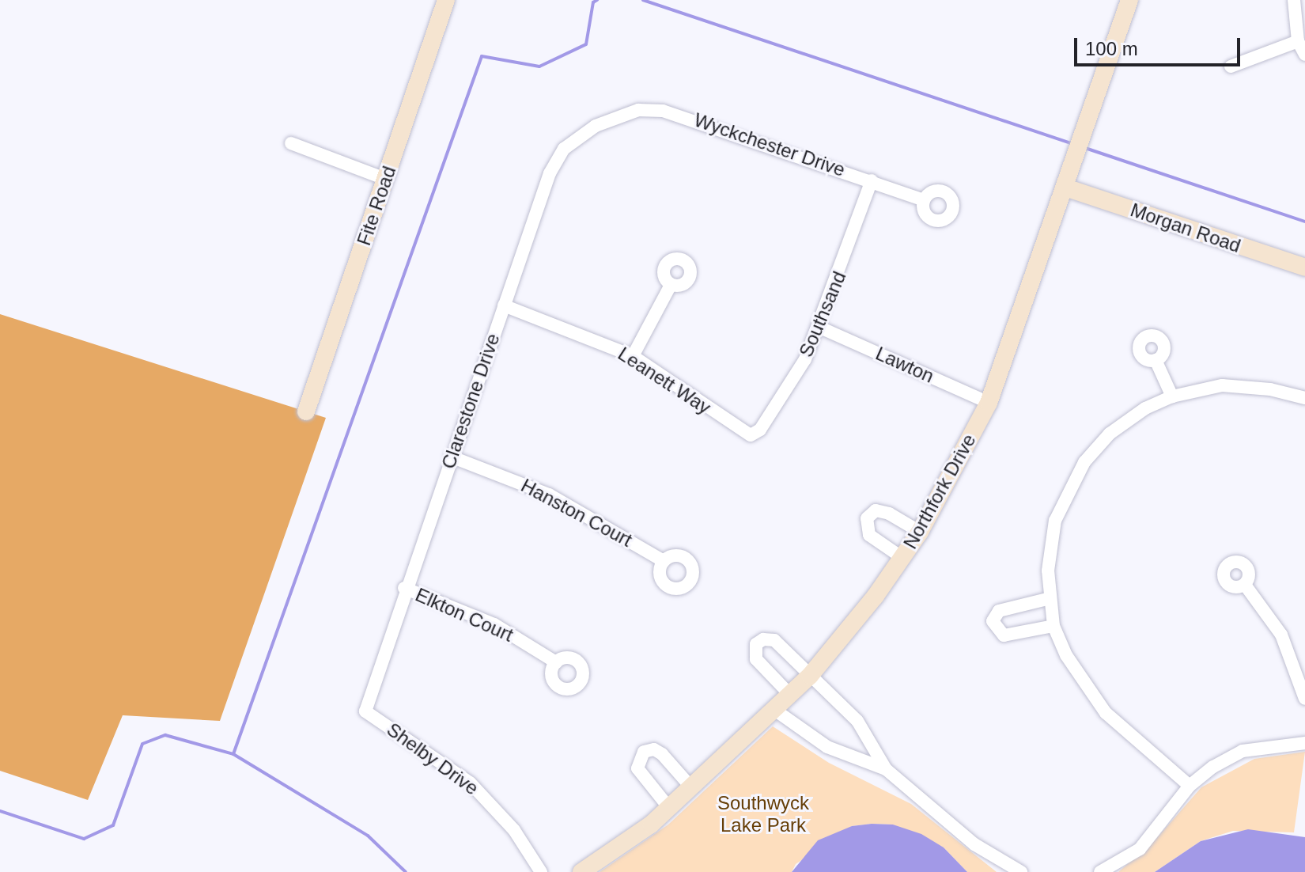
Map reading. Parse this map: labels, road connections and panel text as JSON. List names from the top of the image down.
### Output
{
  "streets": {
    "street": [
      "Wyckchester Drive",
      "Fite Road",
      "Morgan Road",
      "Southsand",
      "Lawton",
      "Leanett Way",
      "Clarestone Drive",
      "Northfork Drive",
      "Hanston Court",
      "Elkton Court",
      "Shelby Drive"
    ]
  },
  "crossings": [
    ["Wyckchester Drive", "Southsand"],
    ["Wyckchester Drive", "Clarestone Drive"],
    ["Morgan Road", "Northfork Drive"],
    ["Southsand", "Lawton"],
    ["Southsand", "Leanett Way"],
    ["Lawton", "Northfork Drive"],
    ["Leanett Way", "Clarestone Drive"],
    ["Clarestone Drive", "Hanston Court"],
    ["Clarestone Drive", "Elkton Court"],
    ["Clarestone Drive", "Shelby Drive"]
  ],
  "parks": ["Southwyck Lake Park"],
  "scale_bar": "100 m"
}
